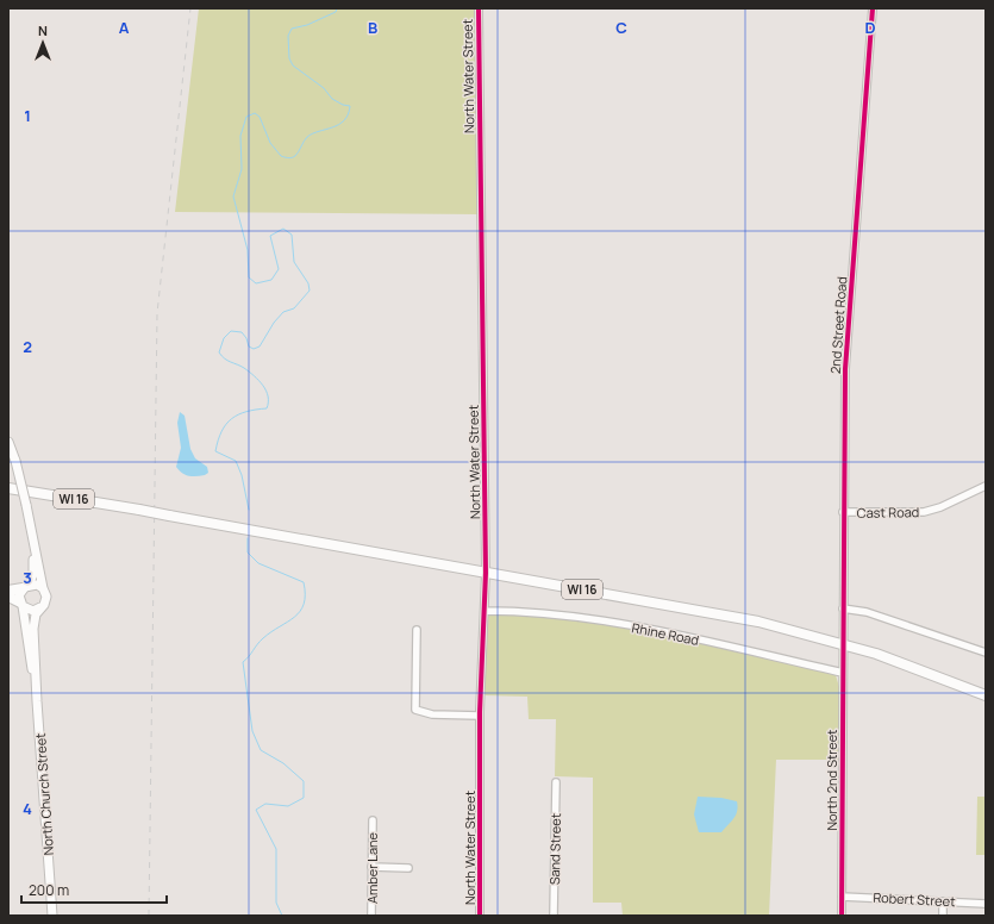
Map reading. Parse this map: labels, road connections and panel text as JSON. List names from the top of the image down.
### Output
{
  "streets": {
    "highway": ["WI 16"],
    "main road": ["North Church Street"],
    "street": [
      "North Water Street",
      "2nd Street Road",
      "Cast Road",
      "Rhine Road",
      "North 2nd Street",
      "Sand Street",
      "Amber Lane",
      "Robert Street"
    ]
  },
  "crossings": [
    ["North Water Street", "WI 16"],
    ["North Water Street", "Rhine Road"],
    ["2nd Street Road", "WI 16"],
    ["2nd Street Road", "Cast Road"],
    ["2nd Street Road", "North 2nd Street"],
    ["WI 16", "North 2nd Street"],
    ["Rhine Road", "North 2nd Street"],
    ["North 2nd Street", "Robert Street"]
  ],
  "scale_bar": "200 m",
  "north": "top",
  "grid": {
    "columns": [
      "A",
      "B",
      "C",
      "D"
    ],
    "rows": [
      "1",
      "2",
      "3",
      "4"
    ]
  }
}
